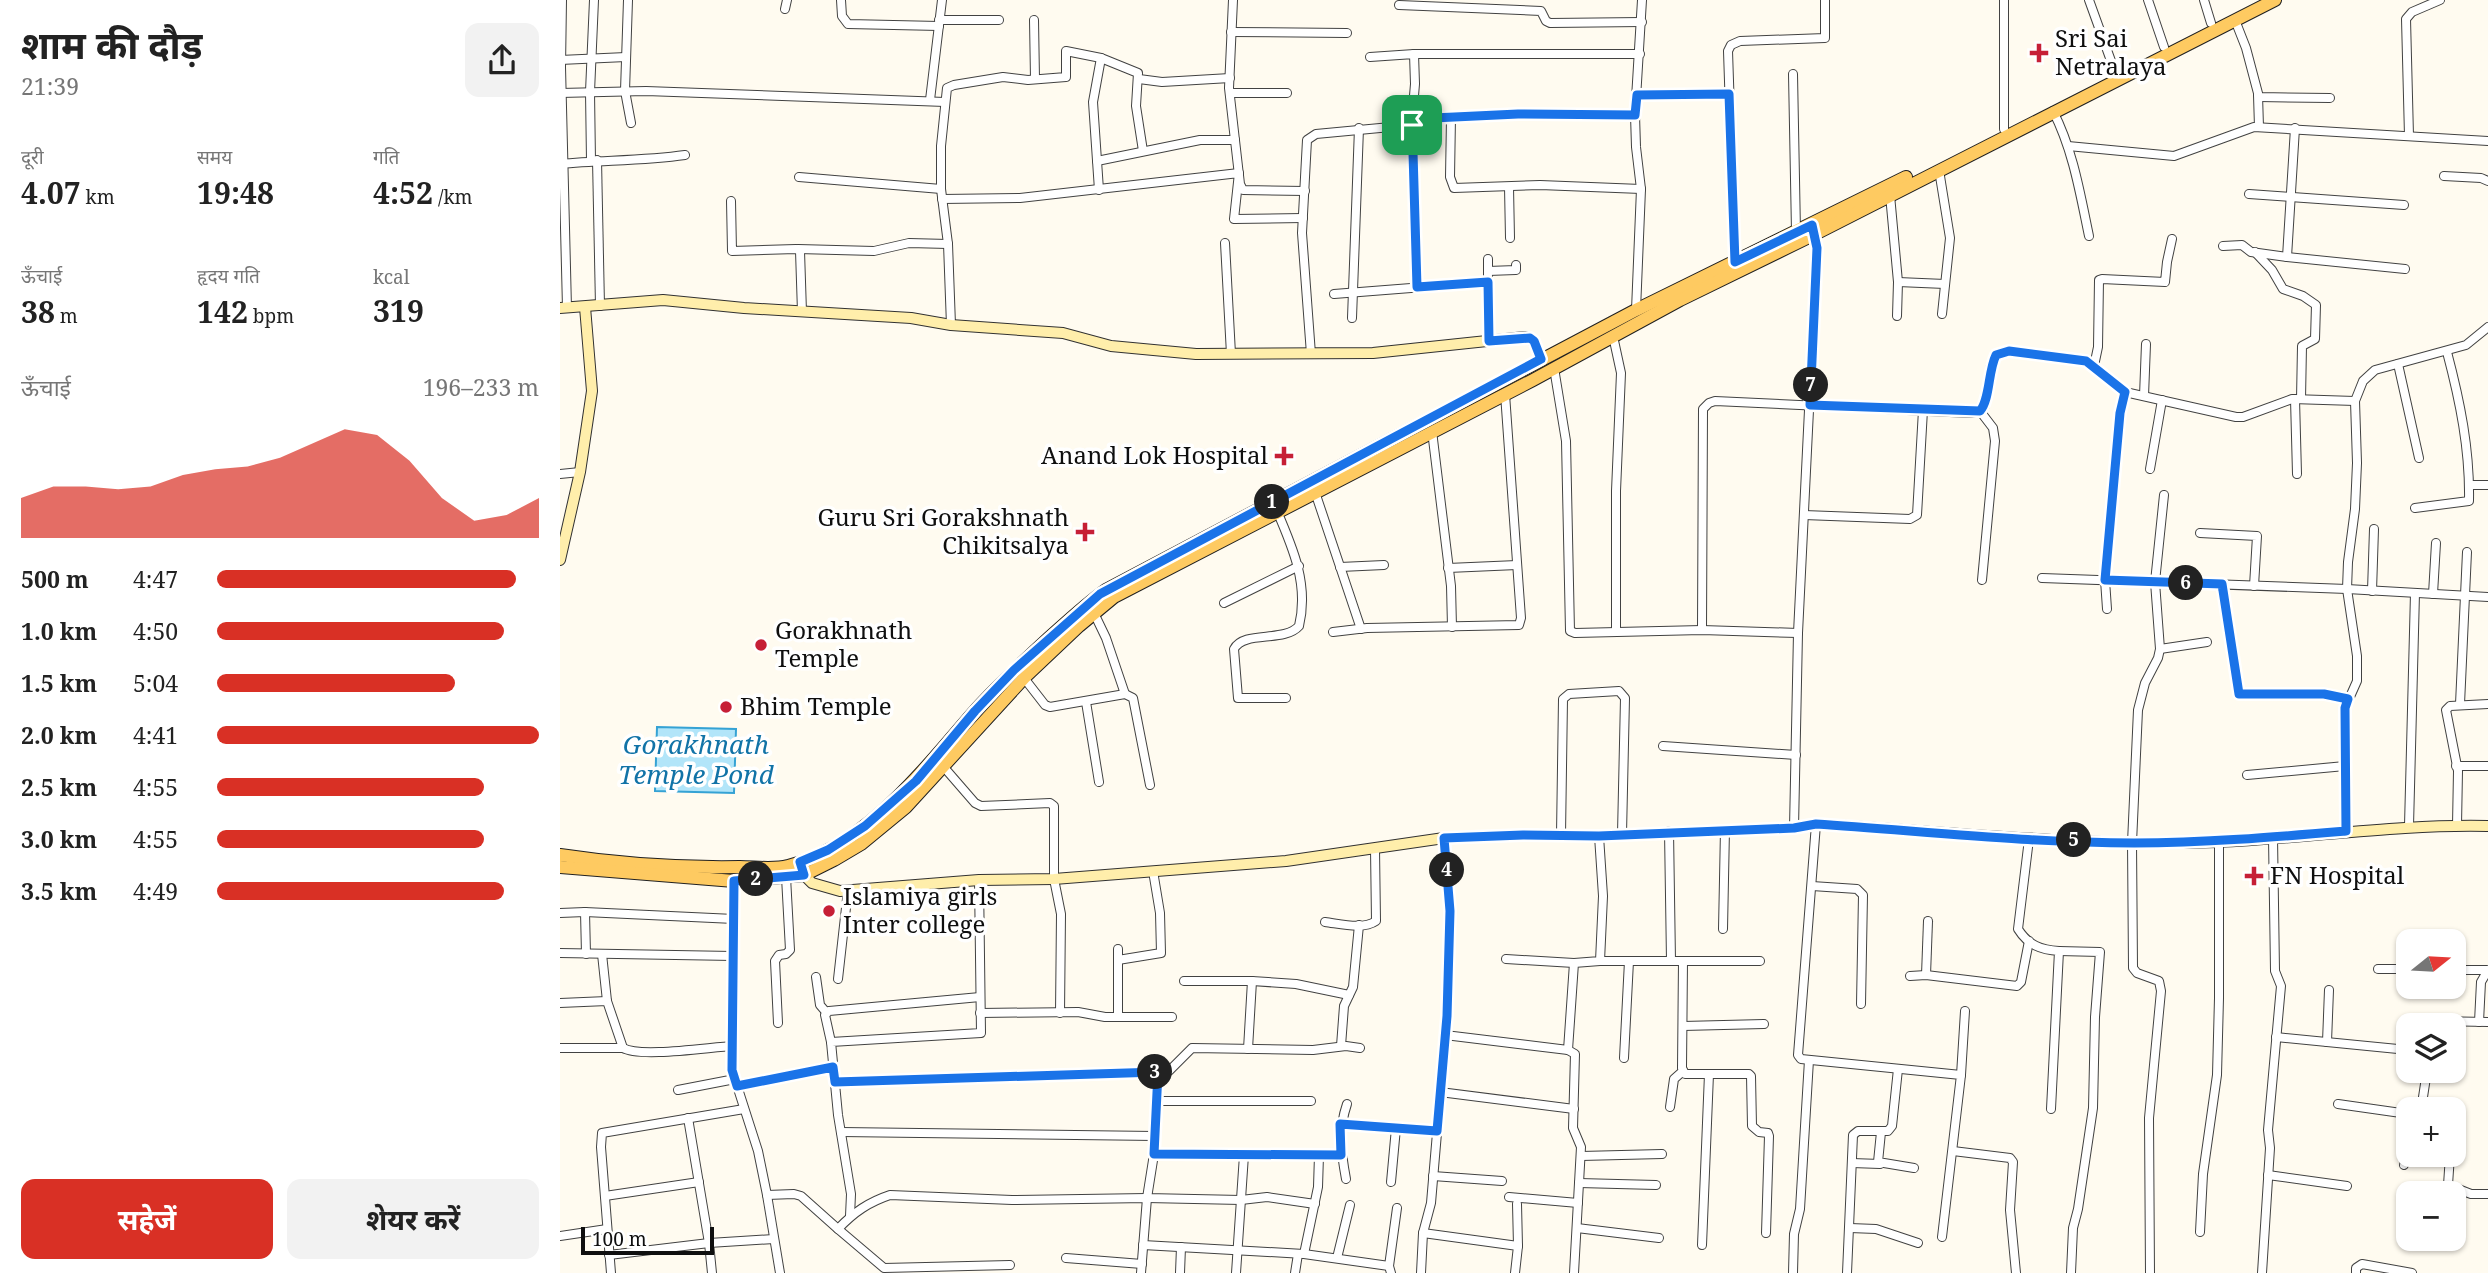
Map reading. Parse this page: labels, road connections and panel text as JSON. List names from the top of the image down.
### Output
{
  "water": ["Gorakhnath Temple Pond"],
  "places": {
    "health": [
      "Sri Sai Netralaya",
      "Anand Lok Hospital",
      "Guru Sri Gorakshnath Chikitsalya",
      "FN Hospital"
    ],
    "other": ["Gorakhnath Temple", "Bhim Temple", "Islamiya girls Inter college"]
  },
  "scale_bar": "100 m",
  "north": "right",
  "page": {
    "heading": ["शाम की दौड़", "21:39"],
    "stats": [
      ["दूरी", "4.07 km"],
      ["समय", "19:48"],
      ["गति", "4:52 /km"],
      ["ऊँचाई", "38 m"],
      ["हृदय गति", "142 bpm"],
      ["kcal", "319"]
    ],
    "chart": ["ऊँचाई", "196–233 m"],
    "pins": [
      "7",
      "1",
      "6",
      "5",
      "4",
      "2",
      "3"
    ],
    "list": [
      {
        "name": "500 m",
        "note": "4:47"
      },
      {
        "name": "1.0 km",
        "note": "4:50"
      },
      {
        "name": "1.5 km",
        "note": "5:04"
      },
      {
        "name": "2.0 km",
        "note": "4:41"
      },
      {
        "name": "2.5 km",
        "note": "4:55"
      },
      {
        "name": "3.0 km",
        "note": "4:55"
      },
      {
        "name": "3.5 km",
        "note": "4:49"
      }
    ],
    "map_buttons": ["+", "−"],
    "buttons": ["सहेजें", "शेयर करें"],
    "scale": "100 m"
  }
}
